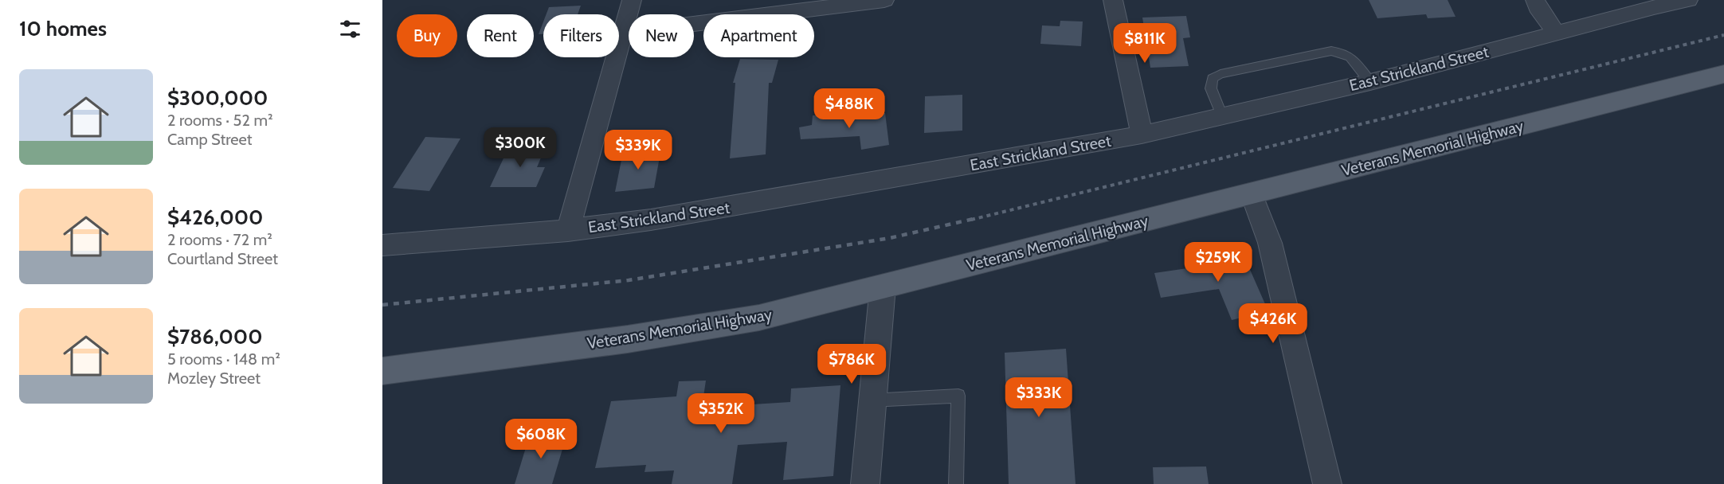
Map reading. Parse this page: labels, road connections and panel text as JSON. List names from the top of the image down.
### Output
{
  "streets": {
    "main road": ["Veterans Memorial Highway"],
    "street": ["East Strickland Street"]
  },
  "page": {
    "heading": "10 homes",
    "chip": [
      "Buy",
      "Rent",
      "Filters",
      "New",
      "Apartment"
    ],
    "price": [
      "$811K",
      "$488K",
      "$300K",
      "$339K",
      "$259K",
      "$426K",
      "$786K",
      "$333K",
      "$352K",
      "$608K"
    ],
    "list": [
      {
        "name": "$300,000",
        "note": "2 rooms · 52 m² · Camp Street"
      },
      {
        "name": "$426,000",
        "note": "2 rooms · 72 m² · Courtland Street"
      },
      {
        "name": "$786,000",
        "note": "5 rooms · 148 m² · Mozley Street"
      }
    ]
  }
}
